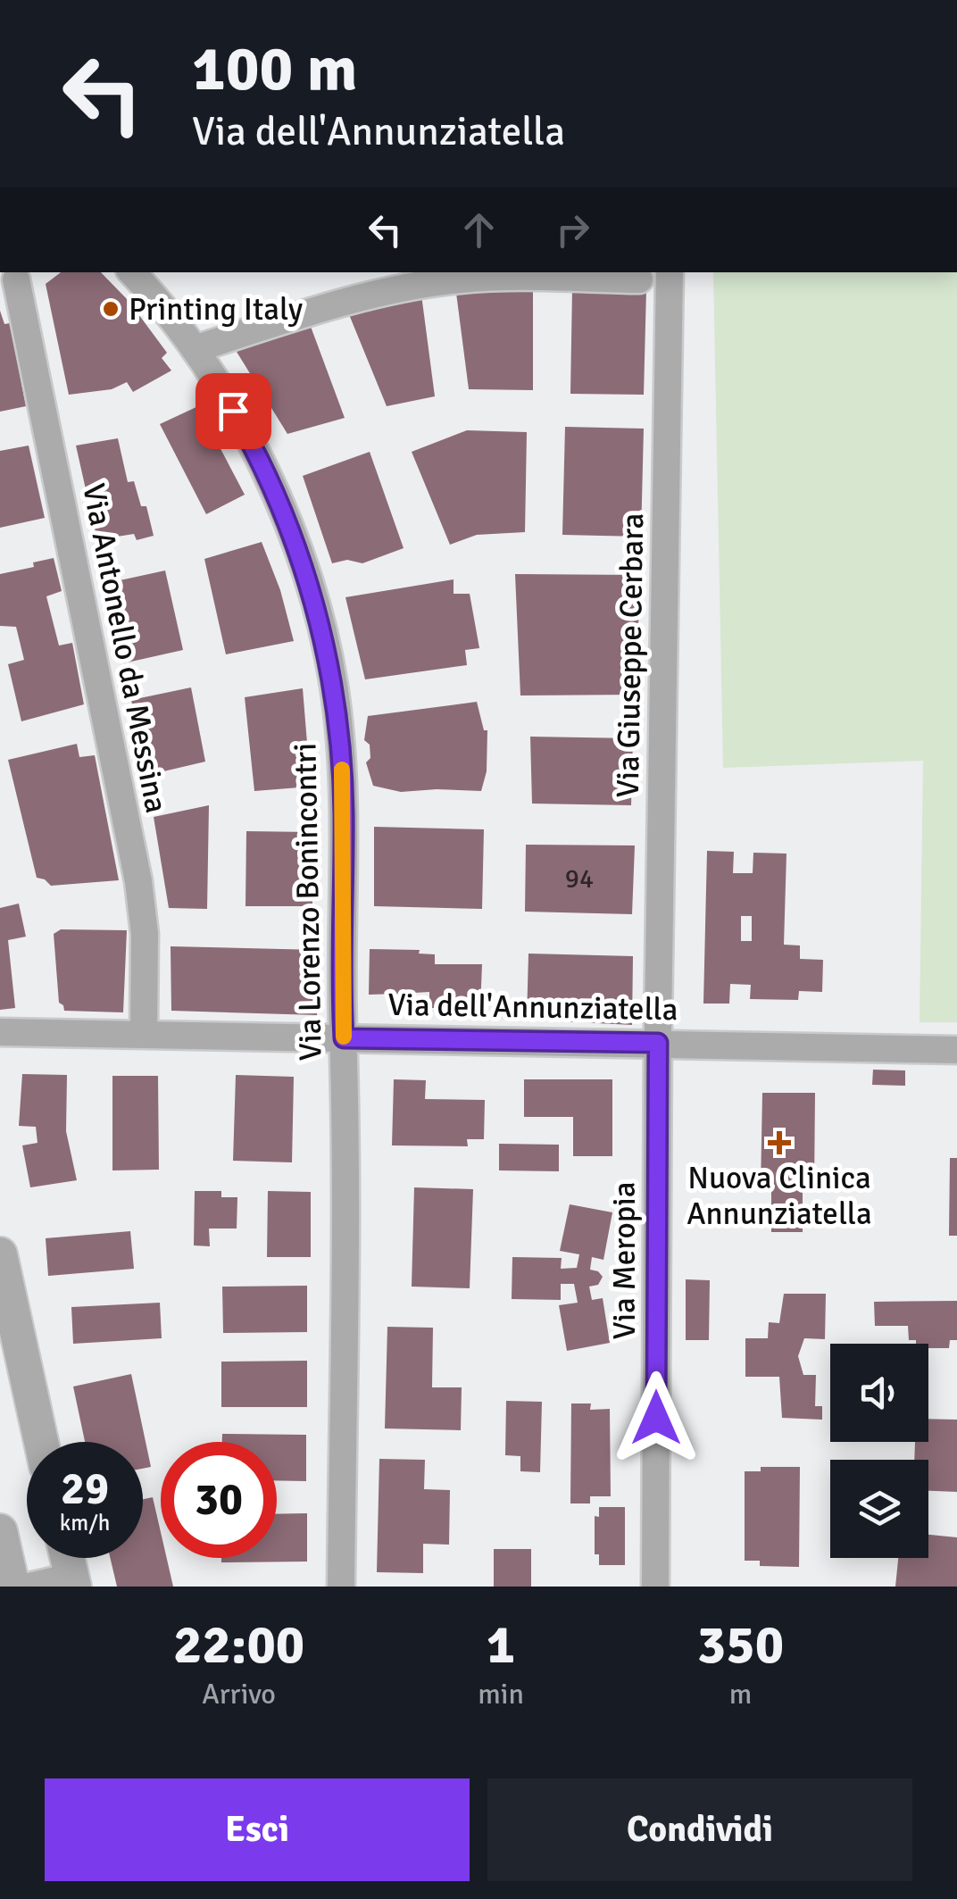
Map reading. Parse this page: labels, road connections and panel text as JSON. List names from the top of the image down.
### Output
{
  "streets": {
    "street": [
      "Via Antonello da Messina",
      "Via Giuseppe Cerbara",
      "Via Lorenzo Bonincontri",
      "Via dell'Annunziatella",
      "Via Meropia"
    ]
  },
  "crossings": [
    ["Via Antonello da Messina", "Via dell'Annunziatella"],
    ["Via Giuseppe Cerbara", "Via dell'Annunziatella"],
    ["Via Giuseppe Cerbara", "Via Meropia"],
    ["Via Lorenzo Bonincontri", "Via dell'Annunziatella"],
    ["Via dell'Annunziatella", "Via Meropia"]
  ],
  "places": {
    "other": ["Printing Italy"],
    "health": ["Nuova Clinica Annunziatella"]
  },
  "house_numbers": ["94"],
  "page": {
    "turn": ["100 m", "Via dell'Annunziatella"],
    "speed": "29 km/h",
    "limit": "30",
    "eta": [
      "22:00",
      "Arrivo",
      "1",
      "min",
      "350",
      "m"
    ],
    "buttons": ["Esci", "Condividi"]
  }
}
